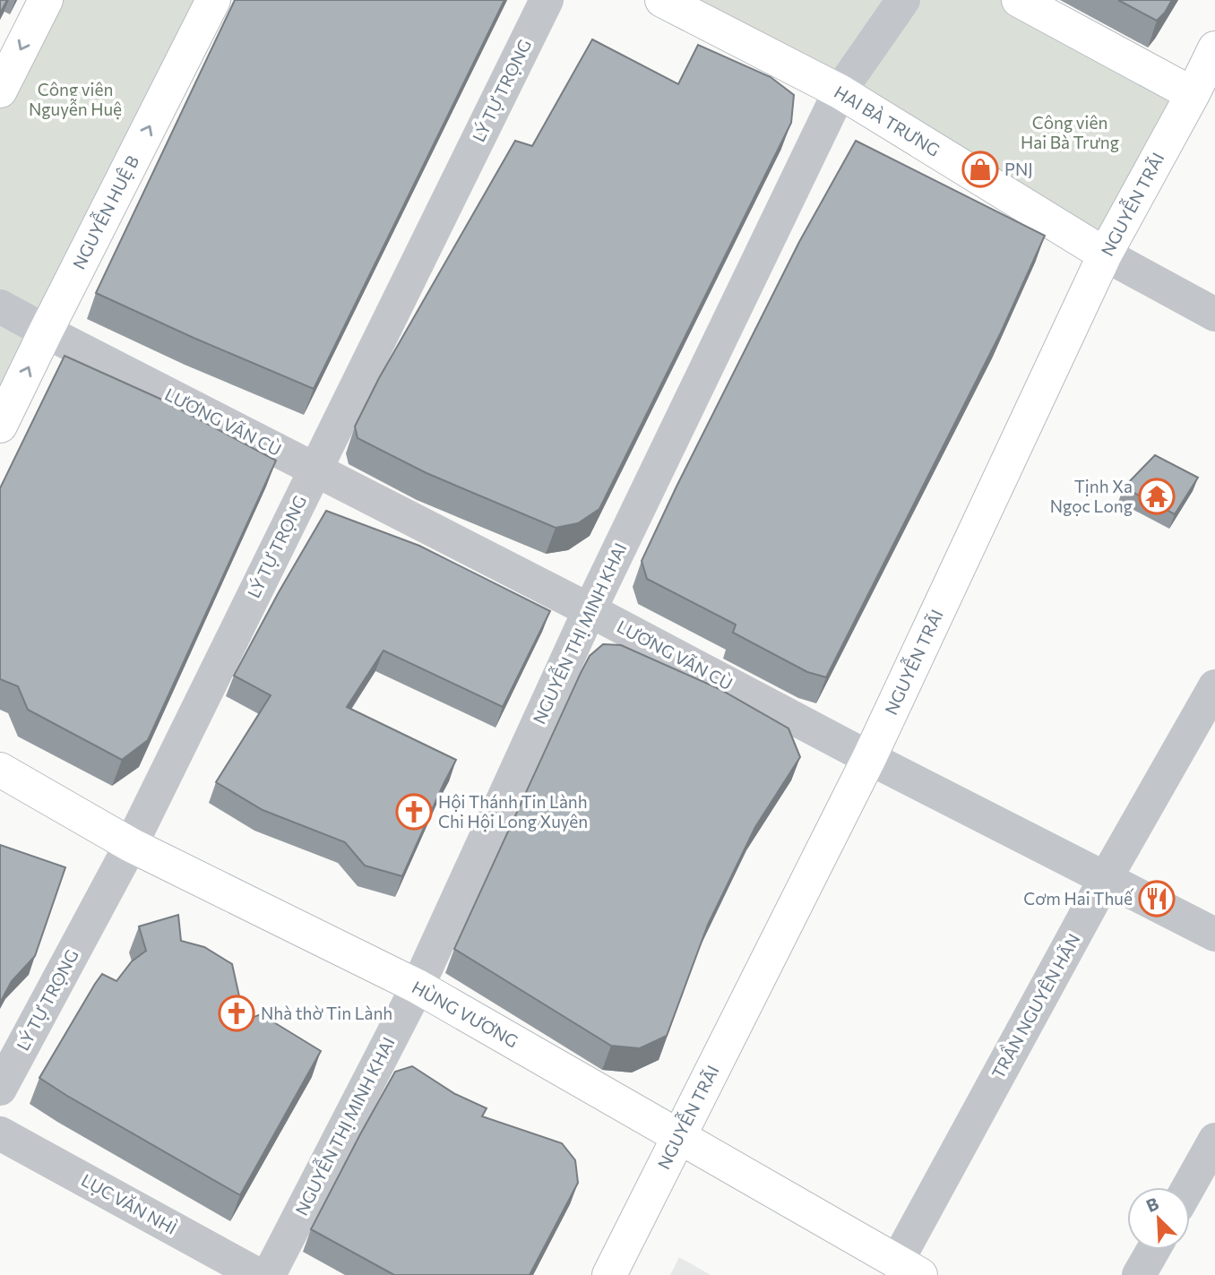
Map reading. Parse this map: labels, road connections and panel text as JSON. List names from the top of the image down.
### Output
{
  "streets": {
    "street": [
      "LÝ TỰ TRỌNG",
      "HAI BÀ TRƯNG",
      "NGUYỄN TRÃI",
      "NGUYỄN HUỆ B",
      "LƯƠNG VÃN CÙ",
      "NGUYỄN THỊ MINH KHAI",
      "TRẦN NGUYÊN HÃN",
      "HÙNG VƯƠNG",
      "LỤC VĂN NHÌ"
    ]
  },
  "crossings": [
    ["LÝ TỰ TRỌNG", "LƯƠNG VÃN CÙ"],
    ["LÝ TỰ TRỌNG", "HÙNG VƯƠNG"],
    ["HAI BÀ TRƯNG", "NGUYỄN TRÃI"],
    ["HAI BÀ TRƯNG", "NGUYỄN THỊ MINH KHAI"],
    ["NGUYỄN TRÃI", "LƯƠNG VÃN CÙ"],
    ["NGUYỄN TRÃI", "HÙNG VƯƠNG"],
    ["NGUYỄN HUỆ B", "LƯƠNG VÃN CÙ"],
    ["LƯƠNG VÃN CÙ", "NGUYỄN THỊ MINH KHAI"],
    ["LƯƠNG VÃN CÙ", "TRẦN NGUYÊN HÃN"],
    ["NGUYỄN THỊ MINH KHAI", "HÙNG VƯƠNG"],
    ["TRẦN NGUYÊN HÃN", "HÙNG VƯƠNG"]
  ],
  "one_way": ["NGUYỄN HUỆ B"],
  "parks": ["Công viên Nguyễn Huệ", "Công viên Hai Bà Trưng"],
  "places": {
    "shop": ["PNJ"],
    "temple": ["Tịnh Xa Ngọc Long"],
    "church": ["Hội Thánh Tin Lành Chi Hội Long Xuyên", "Nhà thờ Tin Lành"],
    "restaurant": ["Cơm Hai Thuế"]
  },
  "north": "top left"
}
